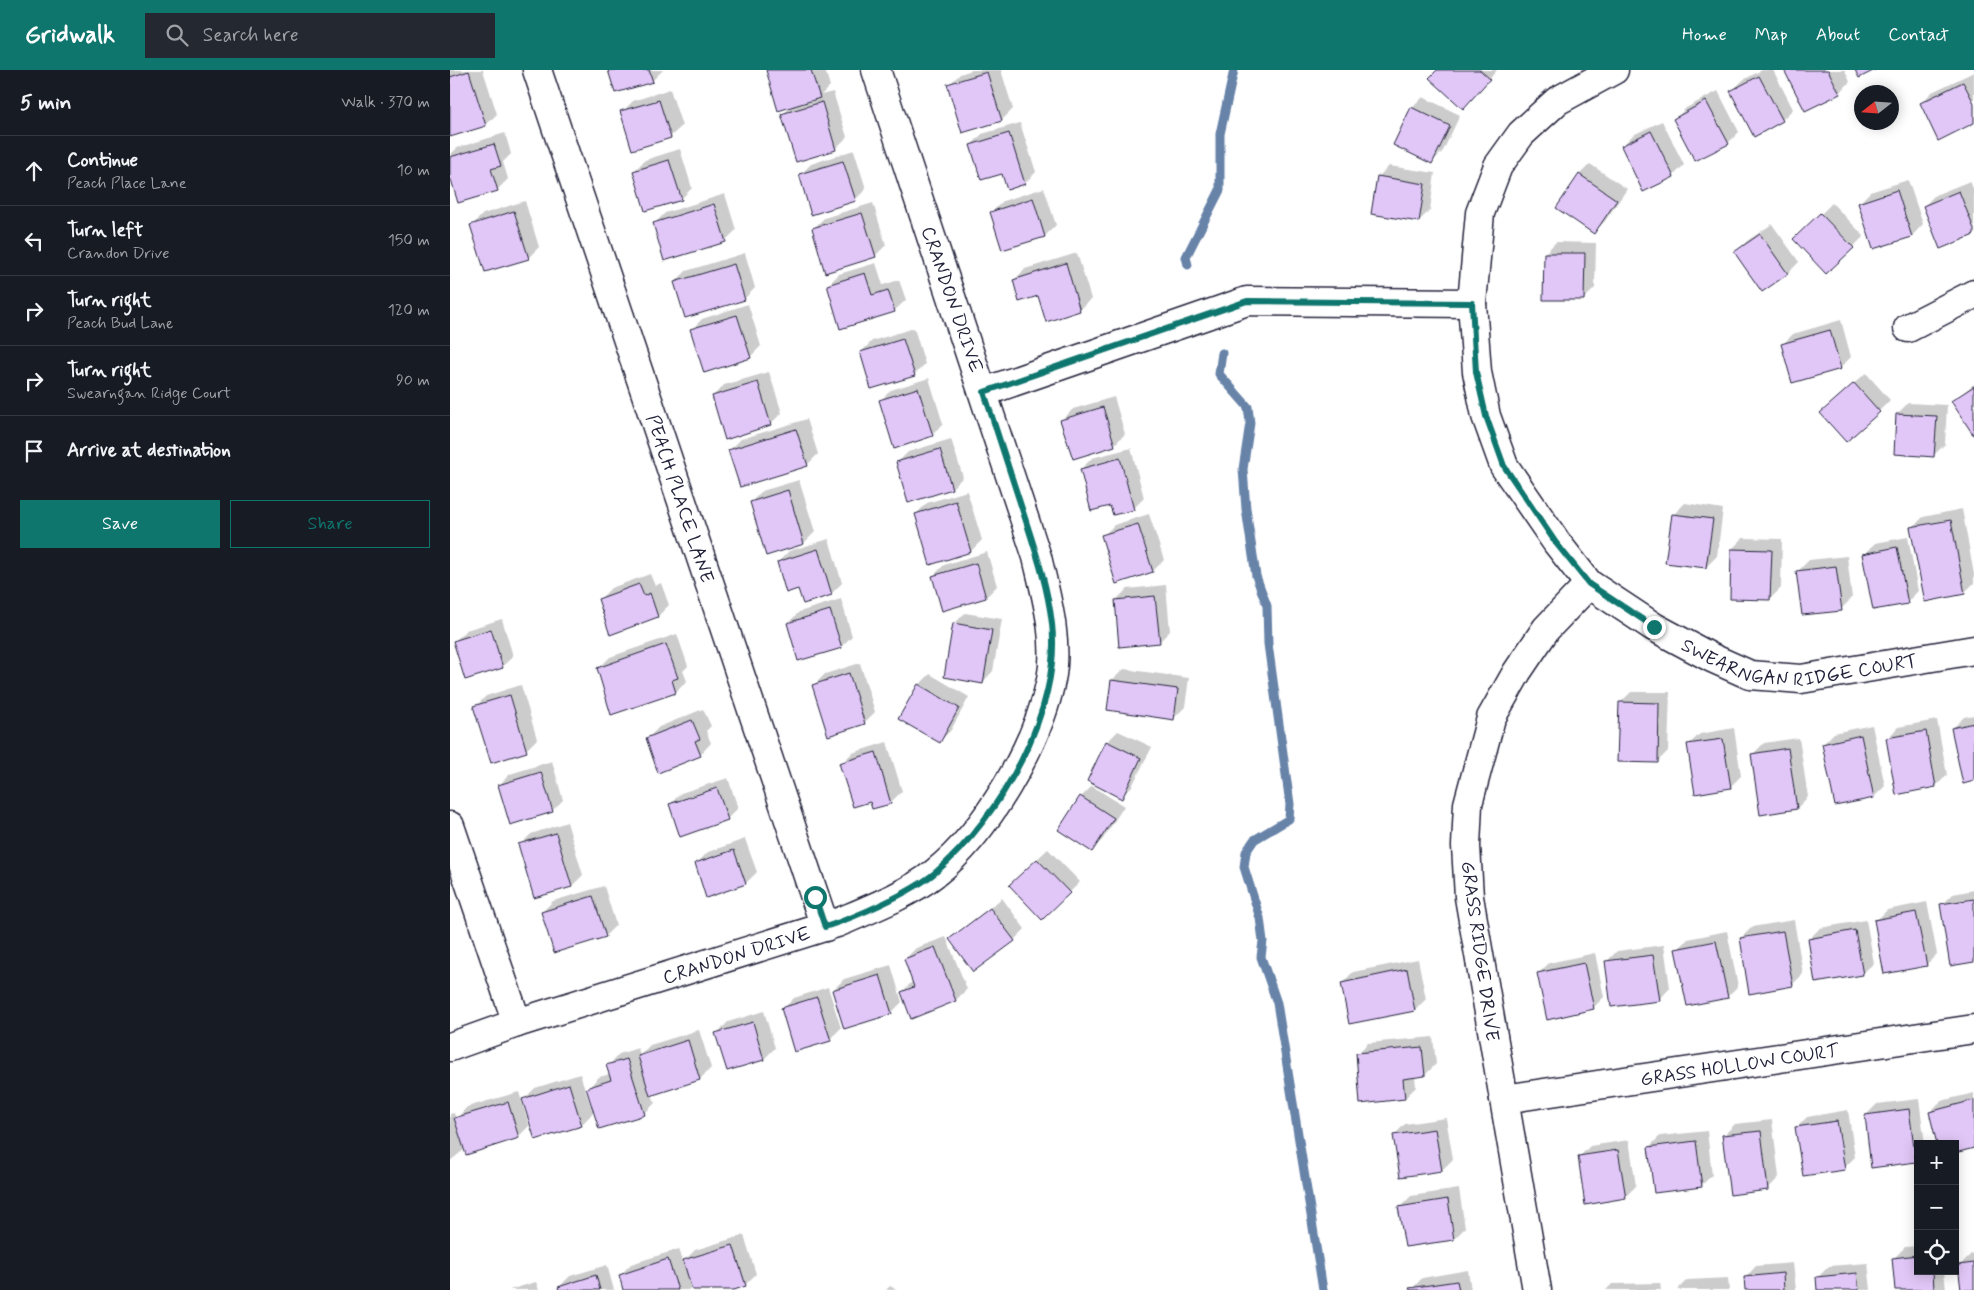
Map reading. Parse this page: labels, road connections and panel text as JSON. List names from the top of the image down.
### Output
{
  "streets": {
    "street": [
      "CRANDON DRIVE",
      "PEACH PLACE LANE",
      "SWEARNGAN RIDGE COURT",
      "GRASS RIDGE DRIVE",
      "GRASS HOLLOW COURT"
    ]
  },
  "crossings": [
    ["CRANDON DRIVE", "PEACH PLACE LANE"],
    ["SWEARNGAN RIDGE COURT", "GRASS RIDGE DRIVE"],
    ["GRASS RIDGE DRIVE", "GRASS HOLLOW COURT"]
  ],
  "north": "left",
  "page": {
    "header": "Gridwalk",
    "search": "Search here",
    "nav": [
      "Home",
      "Map",
      "About",
      "Contact"
    ],
    "heading": ["5 min", "Walk · 370 m"],
    "list": [
      ["Continue", "Peach Place Lane", "10 m"],
      ["Turn left", "Crandon Drive", "150 m"],
      ["Turn right", "Peach Bud Lane", "120 m"],
      ["Turn right", "Swearngan Ridge Court", "90 m"],
      "Arrive at destination"
    ],
    "buttons": ["Save", "Share"],
    "map_buttons": ["+", "−"]
  }
}
